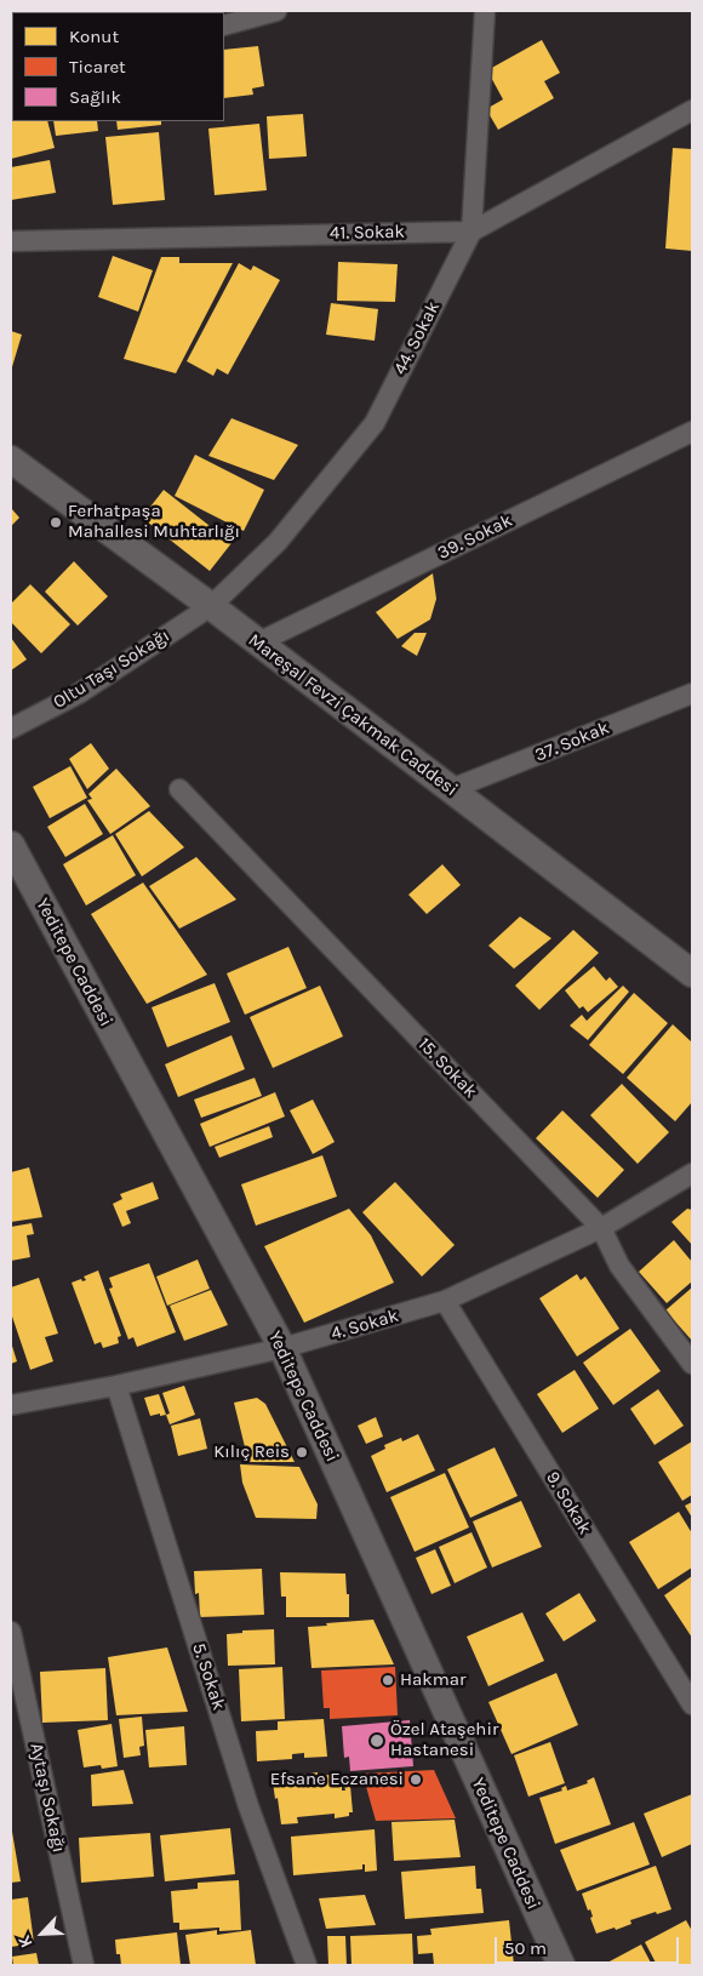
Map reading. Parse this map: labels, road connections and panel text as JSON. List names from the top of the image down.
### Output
{
  "streets": {
    "street": [
      "41. Sokak",
      "44. Sokak",
      "39. Sokak",
      "Oltu Taşı Sokağı",
      "Mareşal Fevzi Çakmak Caddesi",
      "37. Sokak",
      "Yeditepe Caddesi",
      "15. Sokak",
      "4. Sokak",
      "9. Sokak",
      "5. Sokak",
      "Aytaşı Sokağı"
    ]
  },
  "crossings": [
    ["41. Sokak", "44. Sokak"],
    ["44. Sokak", "Oltu Taşı Sokağı"],
    ["44. Sokak", "Mareşal Fevzi Çakmak Caddesi"],
    ["39. Sokak", "Mareşal Fevzi Çakmak Caddesi"],
    ["Oltu Taşı Sokağı", "Mareşal Fevzi Çakmak Caddesi"],
    ["Mareşal Fevzi Çakmak Caddesi", "37. Sokak"],
    ["Yeditepe Caddesi", "4. Sokak"],
    ["15. Sokak", "4. Sokak"],
    ["4. Sokak", "9. Sokak"],
    ["4. Sokak", "5. Sokak"]
  ],
  "places": [
    "Ferhatpaşa Mahallesi Muhtarlığı",
    "Kılıç Reis",
    "Hakmar",
    "Özel Ataşehir Hastanesi",
    "Efsane Eczanesi"
  ],
  "legend": ["Konut", "Ticaret", "Sağlık"],
  "scale_bar": "50 m",
  "north": "bottom left"
}
